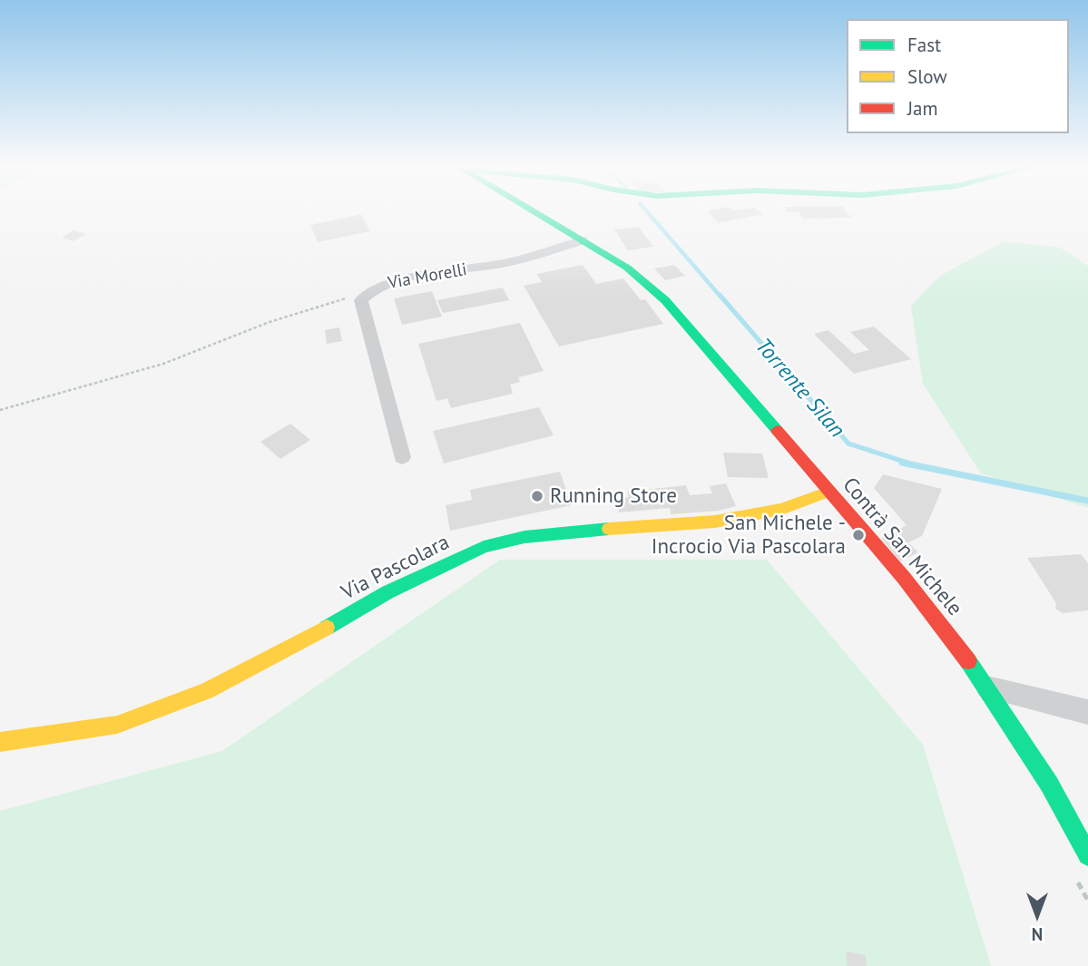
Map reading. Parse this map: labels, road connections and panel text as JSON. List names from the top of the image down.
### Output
{
  "streets": {
    "street": ["Via Morelli", "Contrà San Michele", "Via Pascolara"]
  },
  "crossings": [
    ["Via Morelli", "Contrà San Michele"],
    ["Contrà San Michele", "Via Pascolara"]
  ],
  "water": ["Torrente Silan"],
  "places": ["Running Store", "San Michele - Incrocio Via Pascolara"],
  "legend": ["Fast", "Slow", "Jam"],
  "north": "bottom"
}
